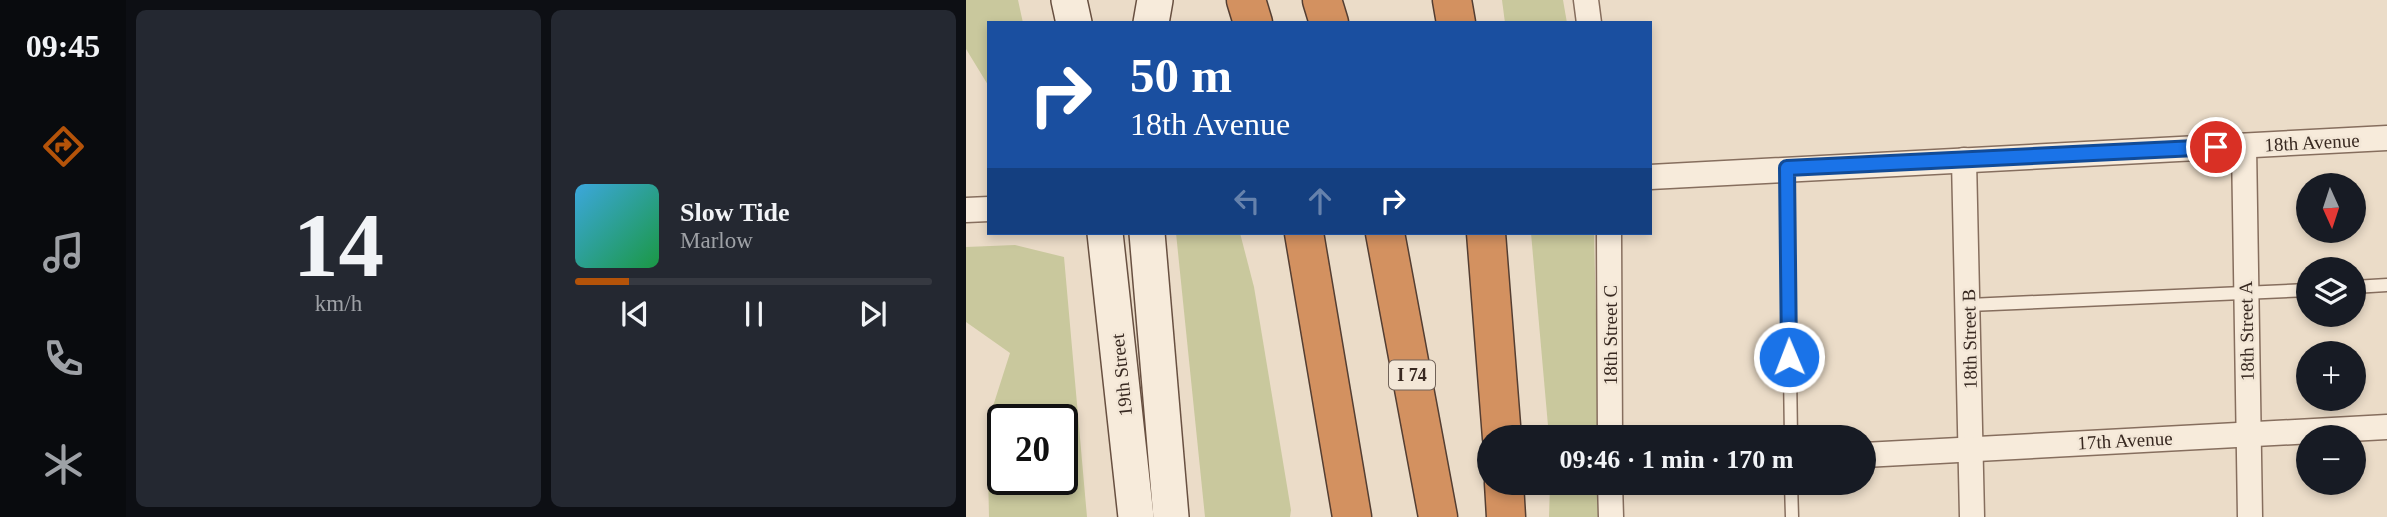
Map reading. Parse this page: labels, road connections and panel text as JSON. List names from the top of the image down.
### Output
{
  "streets": {
    "highway": ["I 74"],
    "main road": ["19th Street"],
    "street": [
      "18th Avenue",
      "18th Street A",
      "18th Street C",
      "18th Street B",
      "17th Avenue"
    ]
  },
  "crossings": [
    ["18th Avenue", "18th Street A"],
    ["18th Avenue", "18th Street B"],
    ["18th Street A", "17th Avenue"],
    ["18th Street B", "17th Avenue"]
  ],
  "north": "bottom",
  "page": {
    "tabs": "09:45",
    "tile": ["14", "km/h"],
    "turn": ["50 m", "18th Avenue"],
    "map_buttons": ["+", "−"],
    "song": ["Slow Tide", "Marlow"],
    "limit": "20",
    "trip": "09:46 · 1 min · 170 m"
  }
}
